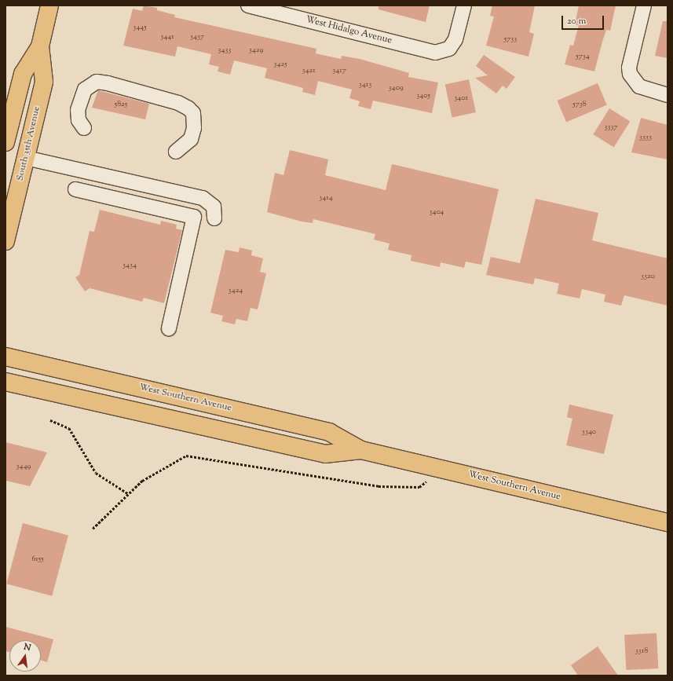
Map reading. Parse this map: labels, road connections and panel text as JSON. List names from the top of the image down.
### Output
{
  "streets": {
    "main road": ["South 35th Avenue", "West Southern Avenue"],
    "street": ["West Hidalgo Avenue"]
  },
  "house_numbers": [
    "3445",
    "3441",
    "3437",
    "5733",
    "3433",
    "3429",
    "5734",
    "3425",
    "3421",
    "3417",
    "3413",
    "3409",
    "3405",
    "3401",
    "5825",
    "5738",
    "3337",
    "3333",
    "3414",
    "3404",
    "3434",
    "3320",
    "3424",
    "3340",
    "3449",
    "6155",
    "3318"
  ],
  "scale_bar": "20 m",
  "north": "top"
}
